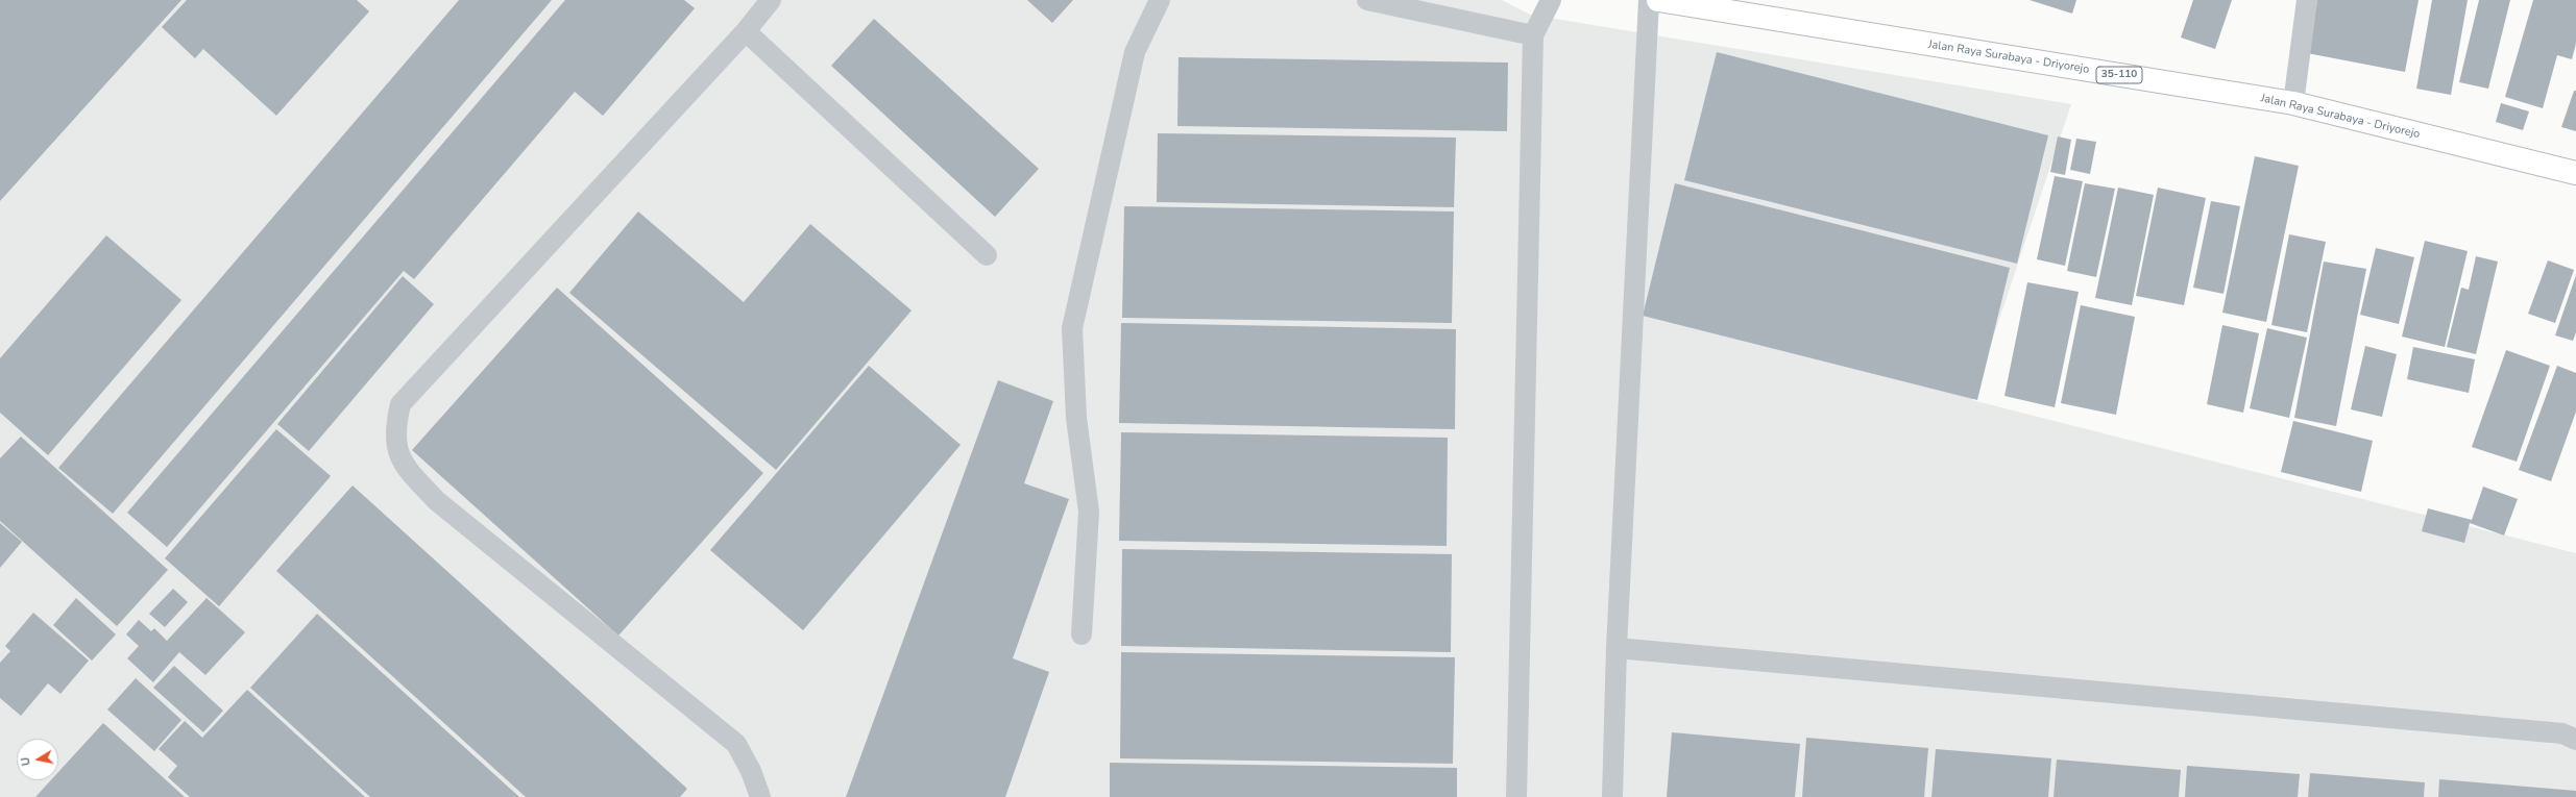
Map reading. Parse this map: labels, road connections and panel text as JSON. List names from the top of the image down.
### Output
{
  "streets": {
    "main road": ["Jalan Raya Surabaya - Driyorejo", "35-110"]
  },
  "north": "left"
}
